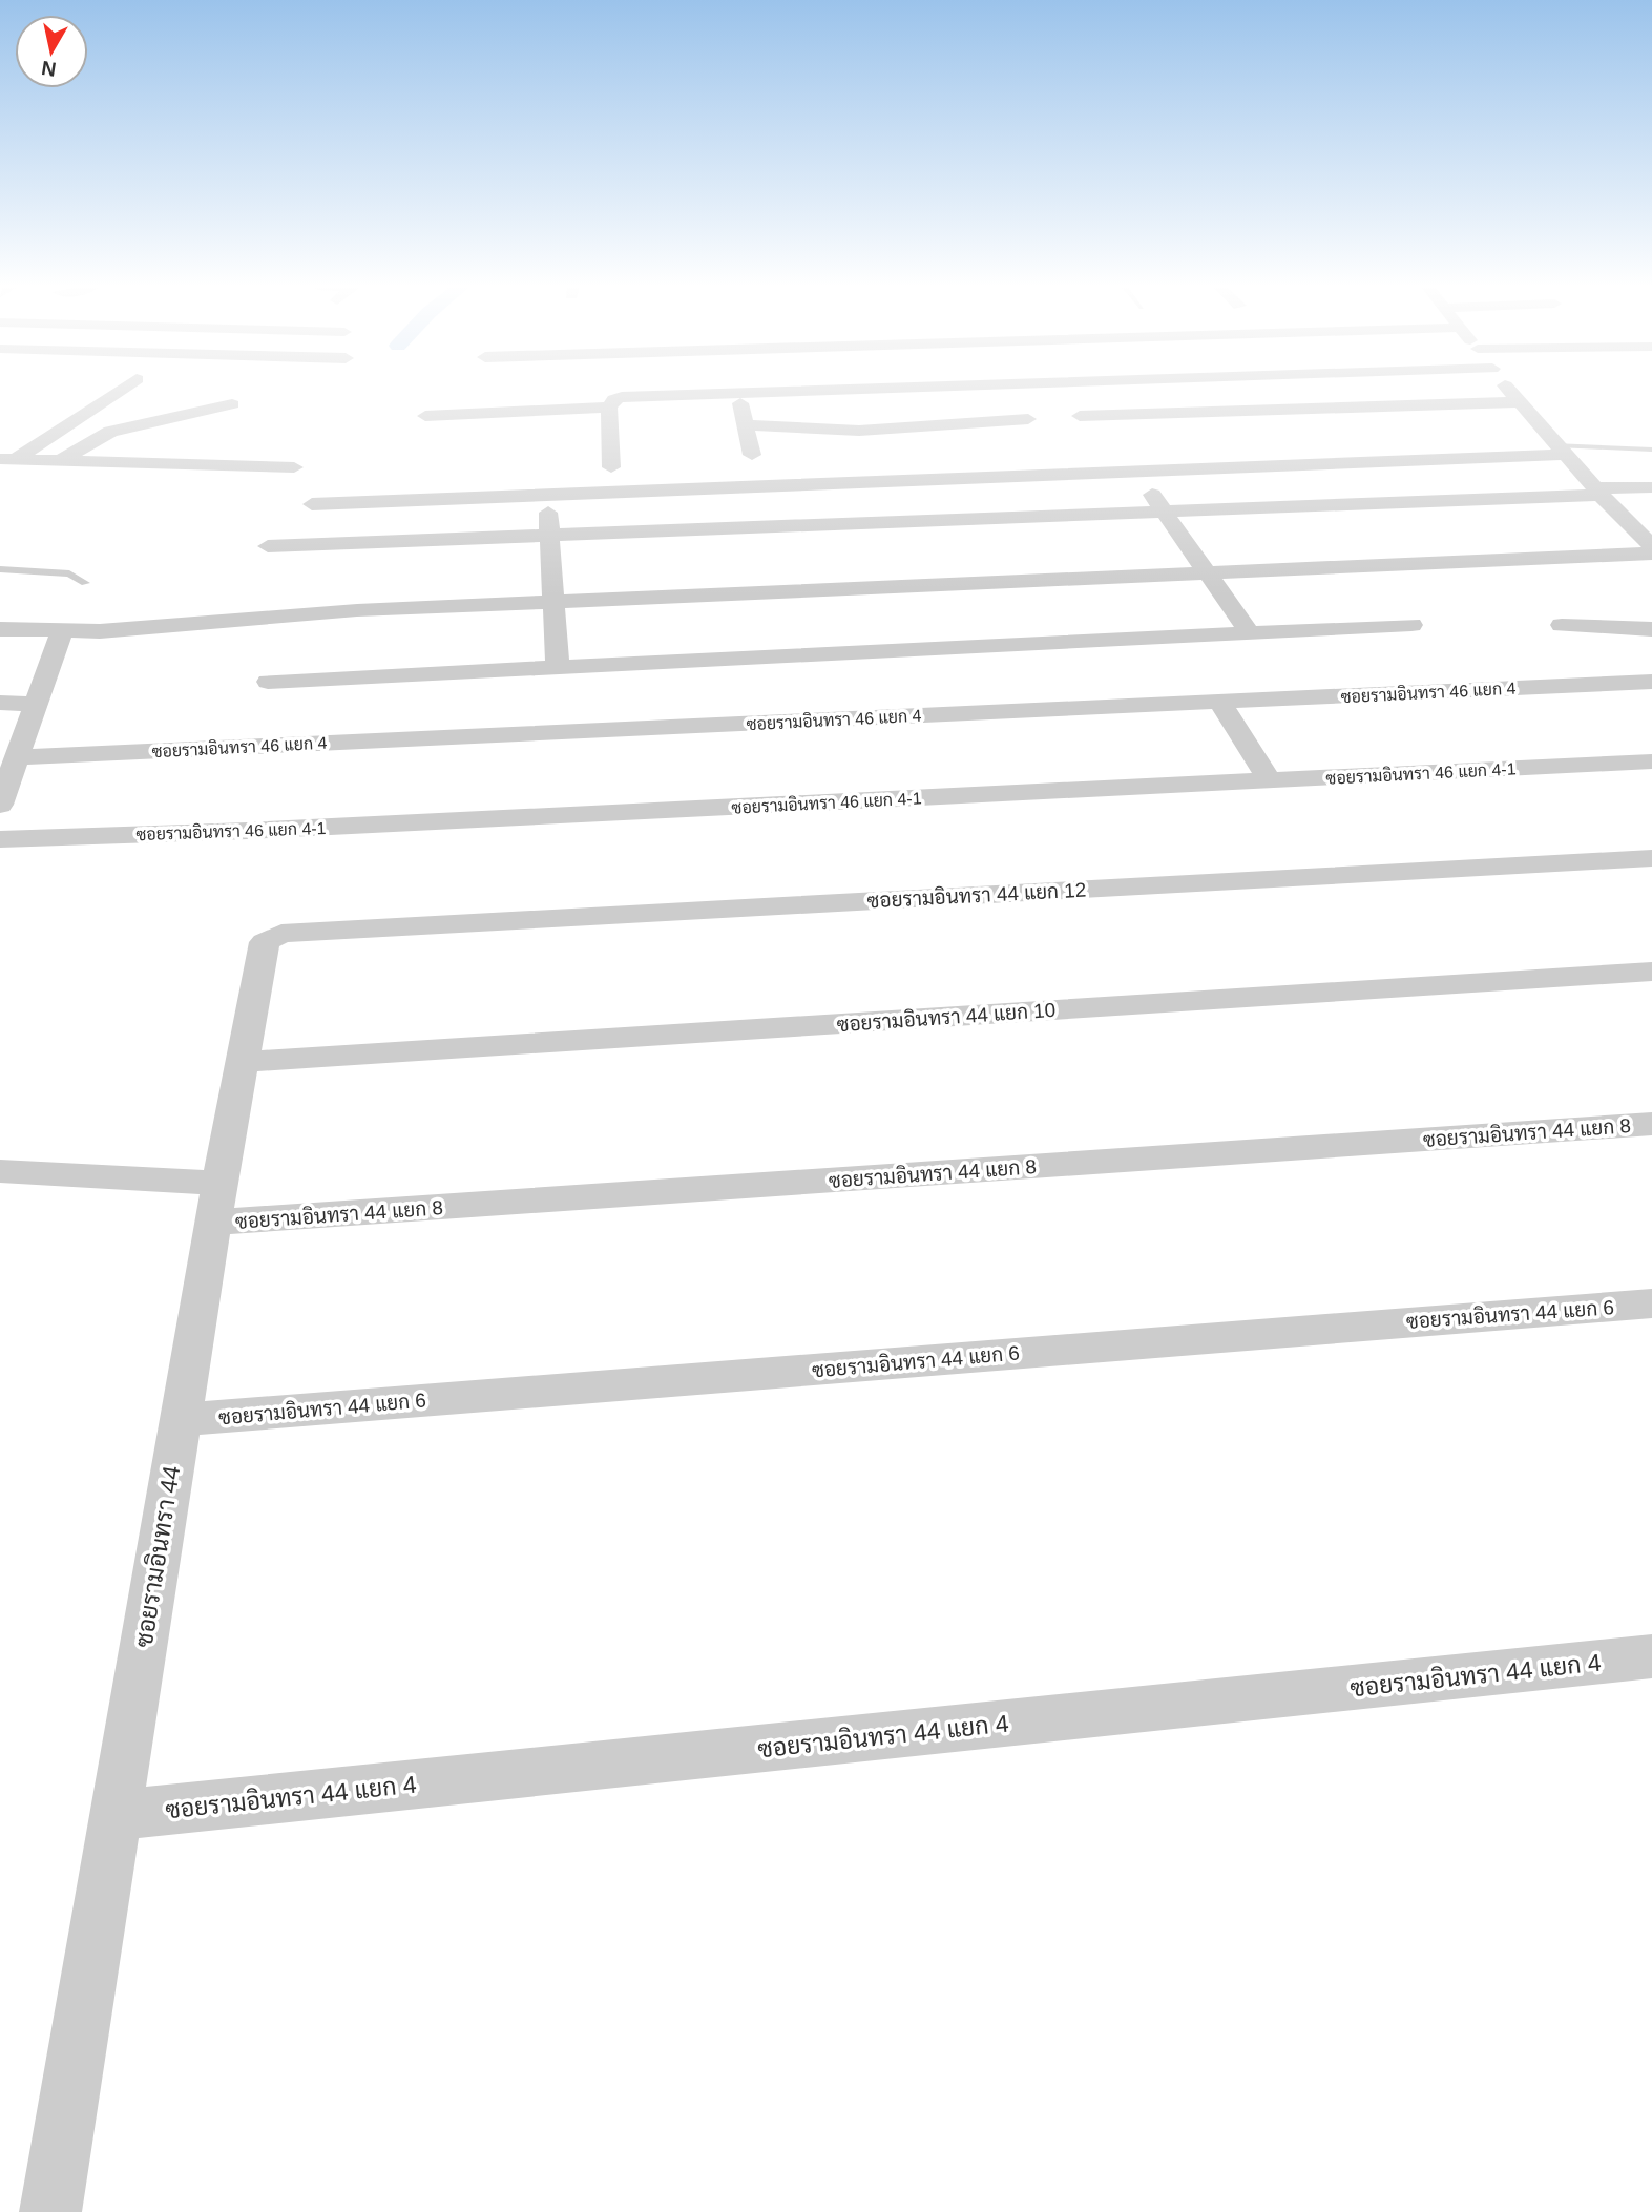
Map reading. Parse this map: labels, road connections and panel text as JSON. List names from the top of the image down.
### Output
{
  "streets": {
    "street": [
      "ซอยรามอินทรา 46 แยก 4",
      "ซอยรามอินทรา 46 แยก 4-1",
      "ซอยรามอินทรา 44 แยก 12",
      "ซอยรามอินทรา 44 แยก 10",
      "ซอยรามอินทรา 44 แยก 8",
      "ซอยรามอินทรา 44 แยก 6",
      "ซอยรามอินทรา 44",
      "ซอยรามอินทรา 44 แยก 4"
    ]
  },
  "crossings": [
    ["ซอยรามอินทรา 44 แยก 12", "ซอยรามอินทรา 44"],
    ["ซอยรามอินทรา 44 แยก 10", "ซอยรามอินทรา 44"],
    ["ซอยรามอินทรา 44 แยก 8", "ซอยรามอินทรา 44"],
    ["ซอยรามอินทรา 44 แยก 6", "ซอยรามอินทรา 44"],
    ["ซอยรามอินทรา 44", "ซอยรามอินทรา 44 แยก 4"]
  ],
  "north": "bottom"
}
